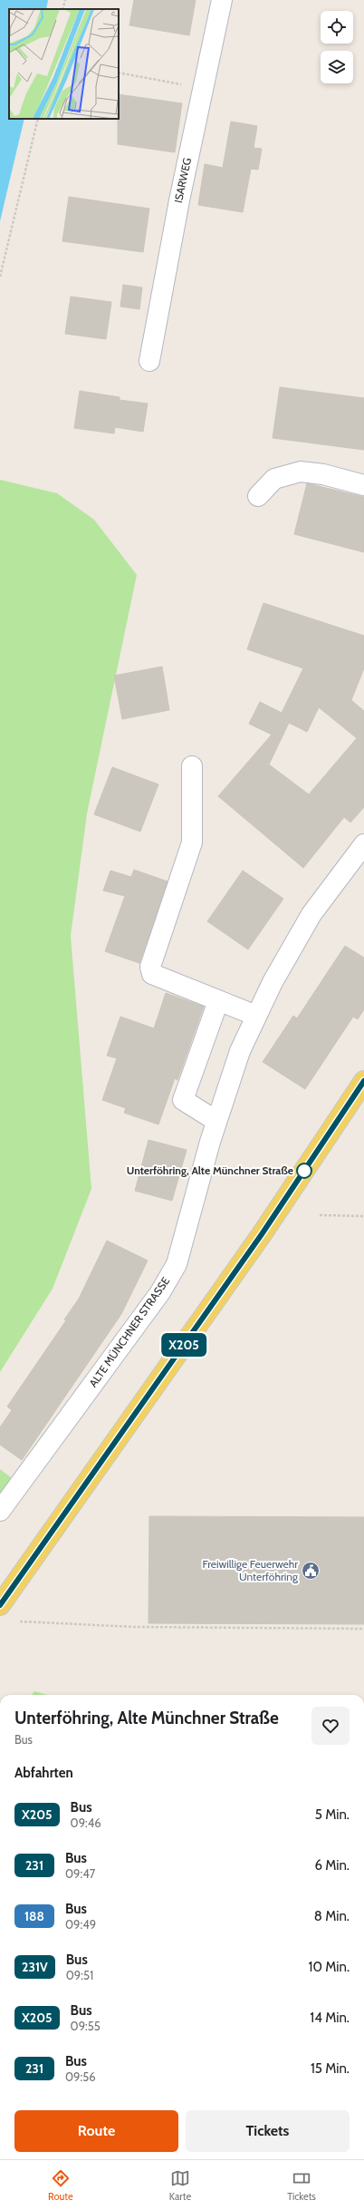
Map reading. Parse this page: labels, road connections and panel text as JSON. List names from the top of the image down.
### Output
{
  "streets": {
    "street": ["ISARWEG", "ALTE MÜNCHNER STRASSE"]
  },
  "places": {
    "other": ["Unterföhring, Alte Münchner Straße"],
    "public building": ["Freiwillige Feuerwehr Unterföhring"]
  },
  "lines": ["bus line X205"],
  "page": {
    "on_map": "X205",
    "heading": [
      ["Unterföhring, Alte Münchner Straße", "Bus"],
      "Abfahrten"
    ],
    "list": [
      {
        "mark": "X205",
        "name": "Bus",
        "note": "09:46",
        "value": "5 Min."
      },
      {
        "mark": "231",
        "name": "Bus",
        "note": "09:47",
        "value": "6 Min."
      },
      {
        "mark": "188",
        "name": "Bus",
        "note": "09:49",
        "value": "8 Min."
      },
      {
        "mark": "231V",
        "name": "Bus",
        "note": "09:51",
        "value": "10 Min."
      },
      {
        "mark": "X205",
        "name": "Bus",
        "note": "09:55",
        "value": "14 Min."
      },
      {
        "mark": "231",
        "name": "Bus",
        "note": "09:56",
        "value": "15 Min."
      }
    ],
    "buttons": ["Route", "Tickets"],
    "tabs": ["Route", "Karte", "Tickets"]
  }
}
